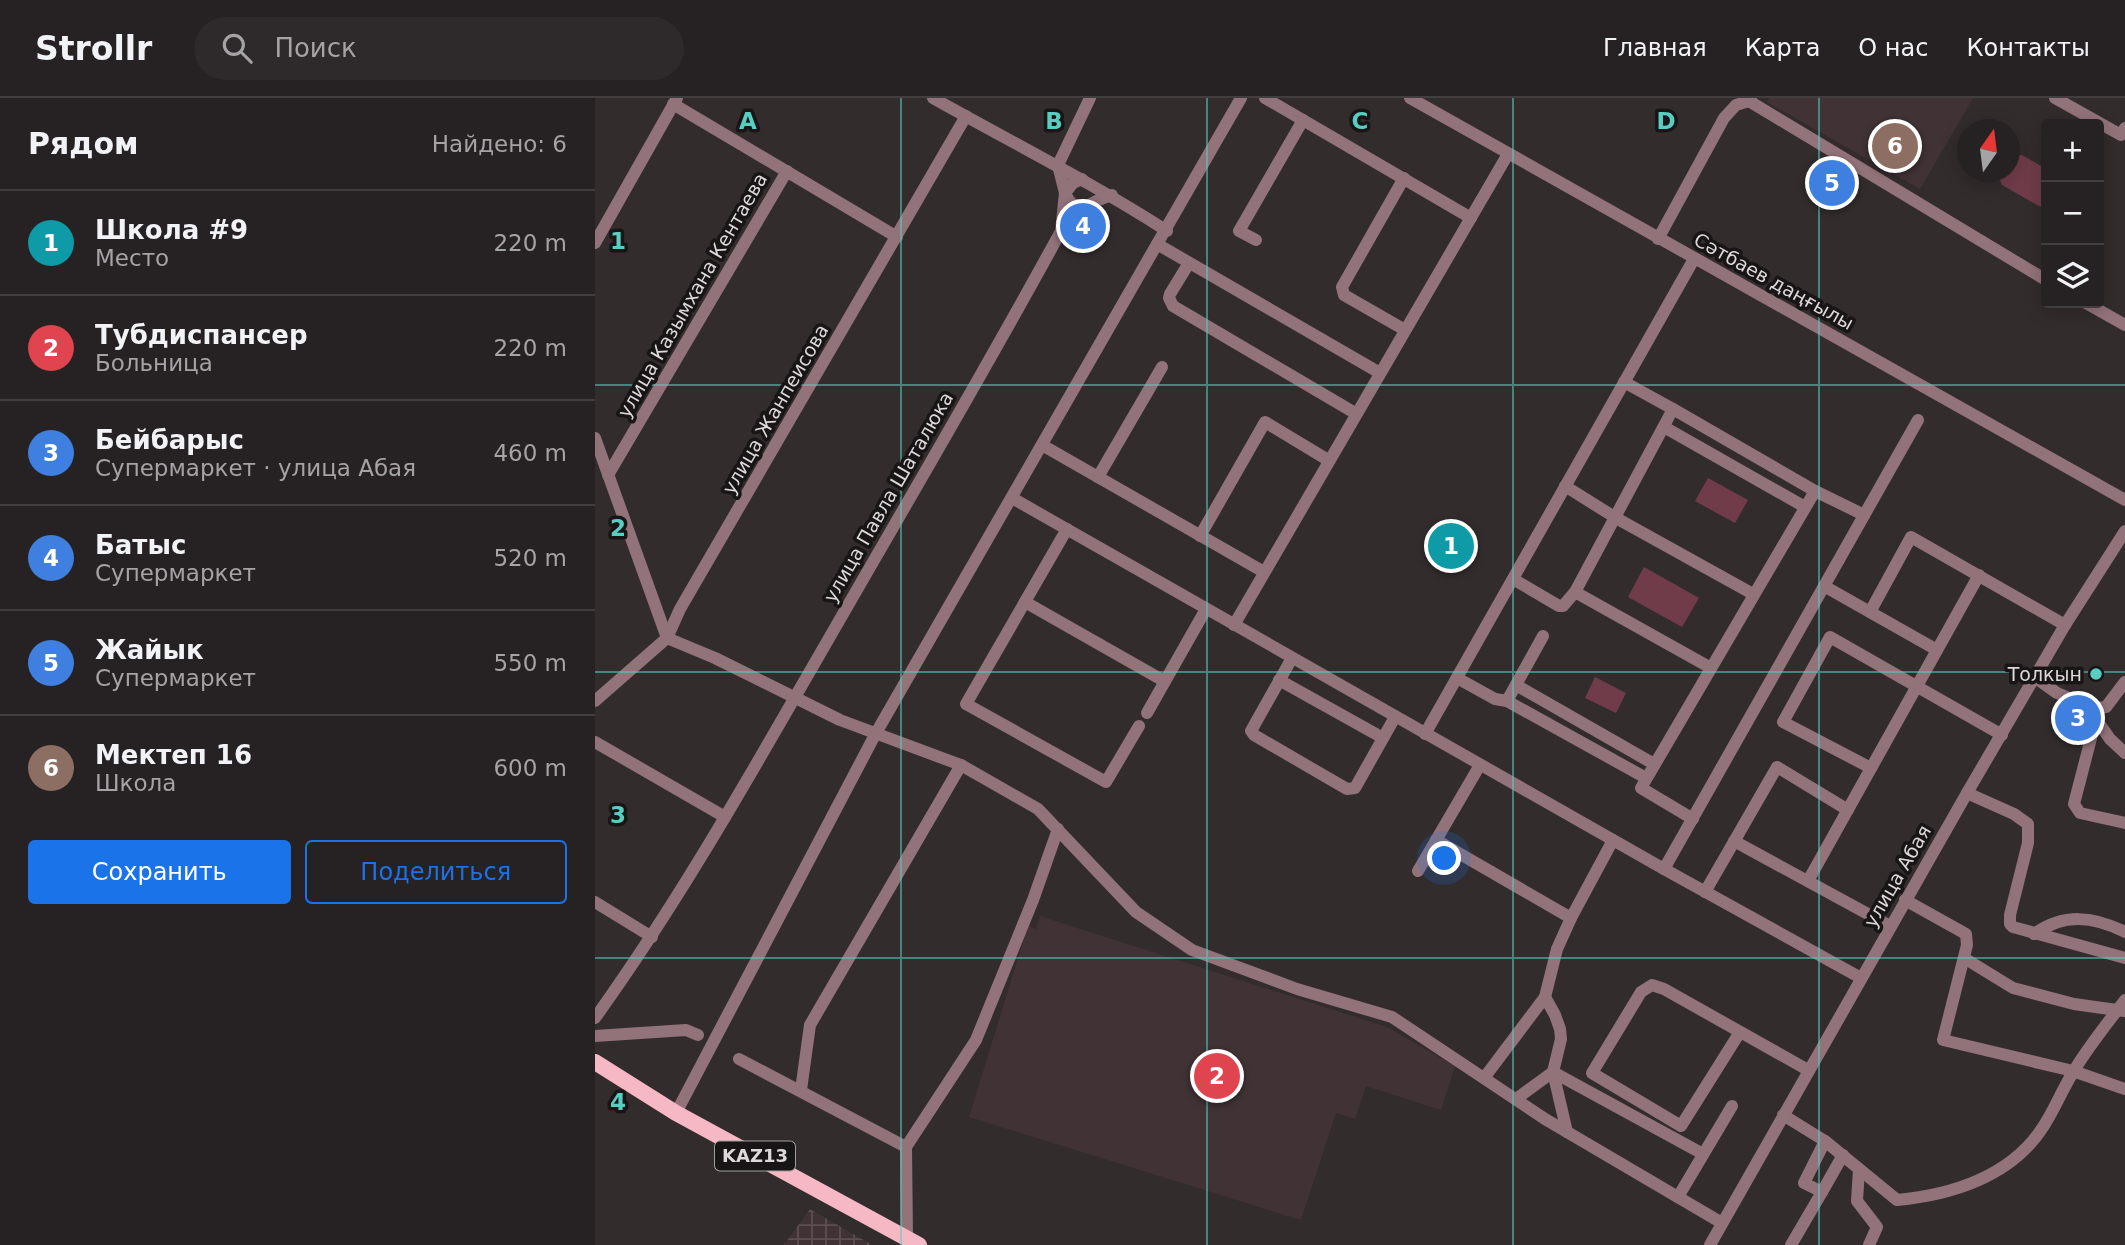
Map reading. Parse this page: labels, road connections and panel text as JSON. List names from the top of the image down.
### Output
{
  "streets": {
    "main road": ["KAZ13"],
    "street": [
      "Сәтбаев даңғылы",
      "улица Казымхана Кентаева",
      "улица Жанпеисова",
      "улица Павла Шаталюка",
      "улица Абая"
    ]
  },
  "places": ["Толкын"],
  "north": "top",
  "page": {
    "header": "Strollr",
    "search": "Поиск",
    "nav": [
      "Главная",
      "Карта",
      "О нас",
      "Контакты"
    ],
    "heading": ["Рядом", "Найдено: 6"],
    "map_buttons": ["+", "−"],
    "pins": [
      "6",
      "5",
      "4",
      "1",
      "3",
      "2"
    ],
    "list": [
      {
        "mark": "1",
        "name": "Школа #9",
        "note": "Место",
        "value": "220 m"
      },
      {
        "mark": "2",
        "name": "Тубдиспансер",
        "note": "Больница",
        "value": "220 m"
      },
      {
        "mark": "3",
        "name": "Бейбарыс",
        "note": "Супермаркет · улица Абая",
        "value": "460 m"
      },
      {
        "mark": "4",
        "name": "Батыс",
        "note": "Супермаркет",
        "value": "520 m"
      },
      {
        "mark": "5",
        "name": "Жайык",
        "note": "Супермаркет",
        "value": "550 m"
      },
      {
        "mark": "6",
        "name": "Мектеп 16",
        "note": "Школа",
        "value": "600 m"
      }
    ],
    "buttons": ["Сохранить", "Поделиться"]
  },
  "grid": {
    "columns": [
      "A",
      "B",
      "C",
      "D"
    ],
    "rows": [
      "1",
      "2",
      "3",
      "4"
    ]
  }
}
